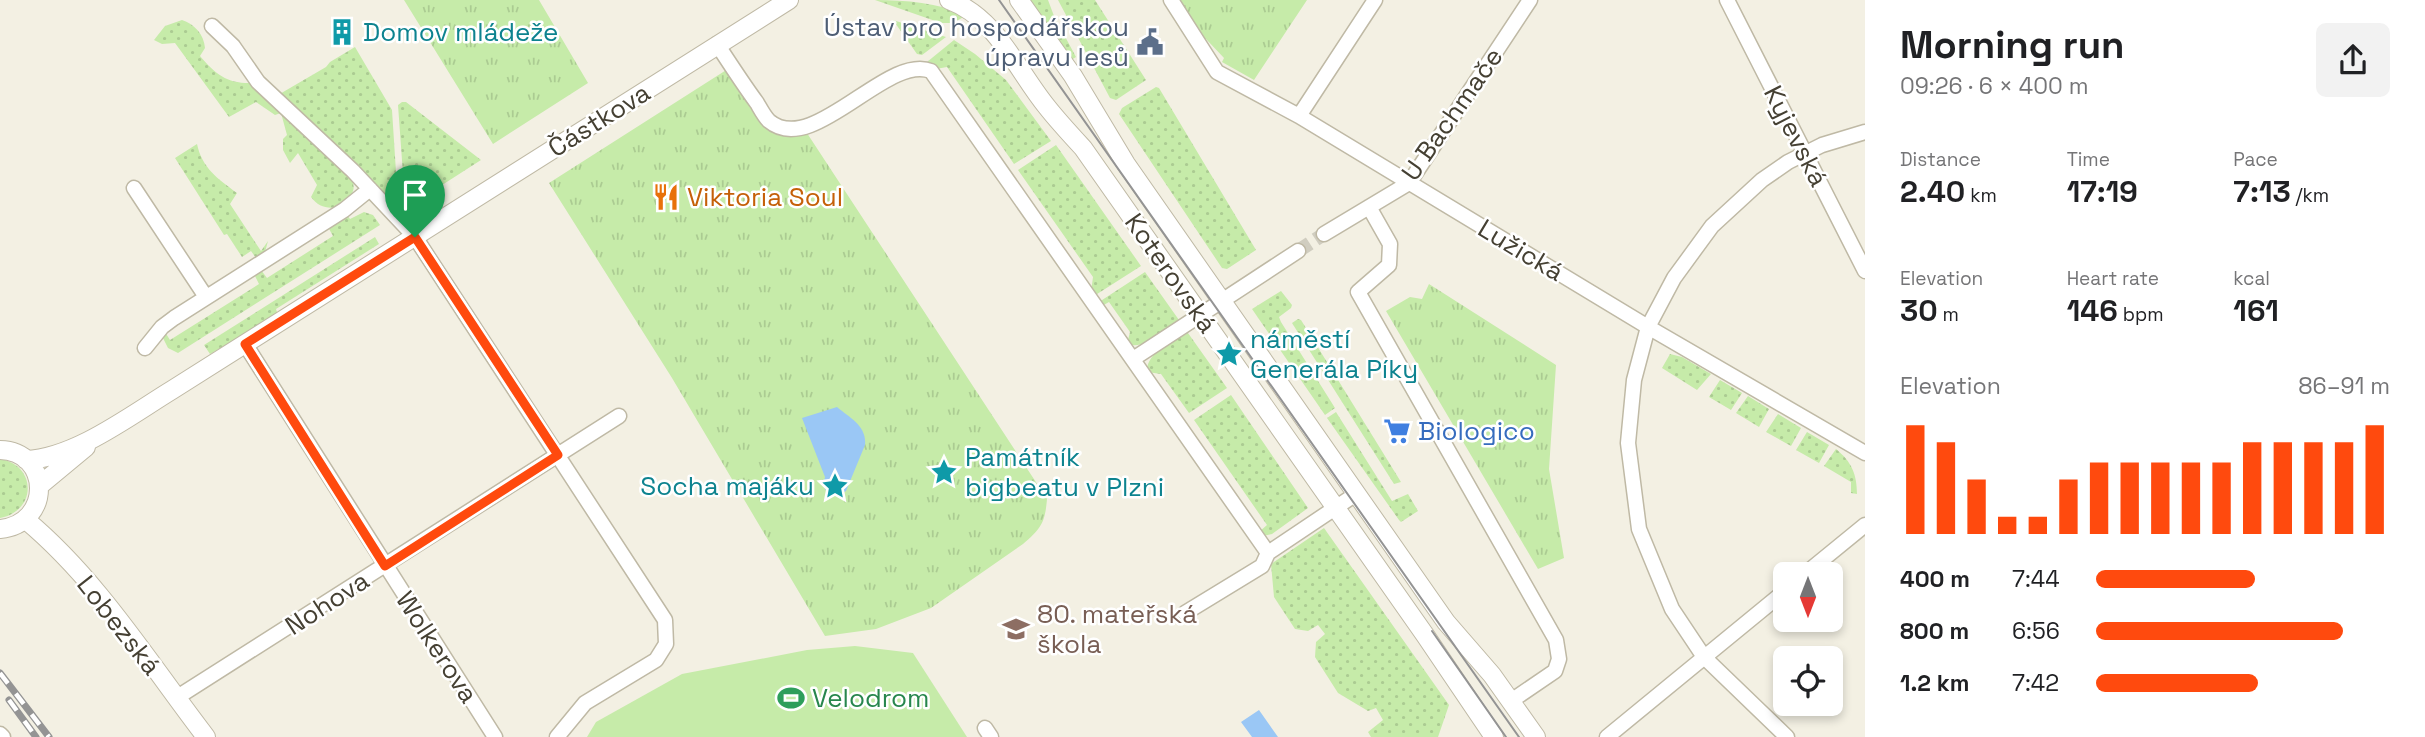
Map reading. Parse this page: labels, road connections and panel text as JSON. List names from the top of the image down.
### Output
{
  "streets": {
    "street": [
      "U Bachmače",
      "Částkova",
      "Kyjevská",
      "Lužická",
      "Koterovská",
      "Nohova",
      "Lobezská",
      "Wolkerova"
    ]
  },
  "crossings": [
    ["U Bachmače", "Lužická"],
    ["Částkova", "Wolkerova"],
    ["Nohova", "Lobezská"],
    ["Nohova", "Wolkerova"]
  ],
  "places": {
    "building": ["Domov mládeže"],
    "public building": ["Ústav pro hospodářskou úpravu lesů"],
    "restaurant": ["Viktoria Soul"],
    "place": ["náměstí Generála Píky", "Památník bigbeatu v Plzni", "Socha majáku"],
    "supermarket": ["Biologico"],
    "school or university": ["80. mateřská škola"],
    "sports": ["Velodrom"]
  },
  "north": "bottom",
  "page": {
    "heading": ["Morning run", "09:26 · 6 × 400 m"],
    "stats": [
      ["Distance", "2.40 km"],
      ["Time", "17:19"],
      ["Pace", "7:13 /km"],
      ["Elevation", "30 m"],
      ["Heart rate", "146 bpm"],
      ["kcal", "161"]
    ],
    "chart": ["Elevation", "86–91 m"],
    "list": [
      {
        "name": "400 m",
        "note": "7:44"
      },
      {
        "name": "800 m",
        "note": "6:56"
      },
      {
        "name": "1.2 km",
        "note": "7:42"
      }
    ]
  }
}
